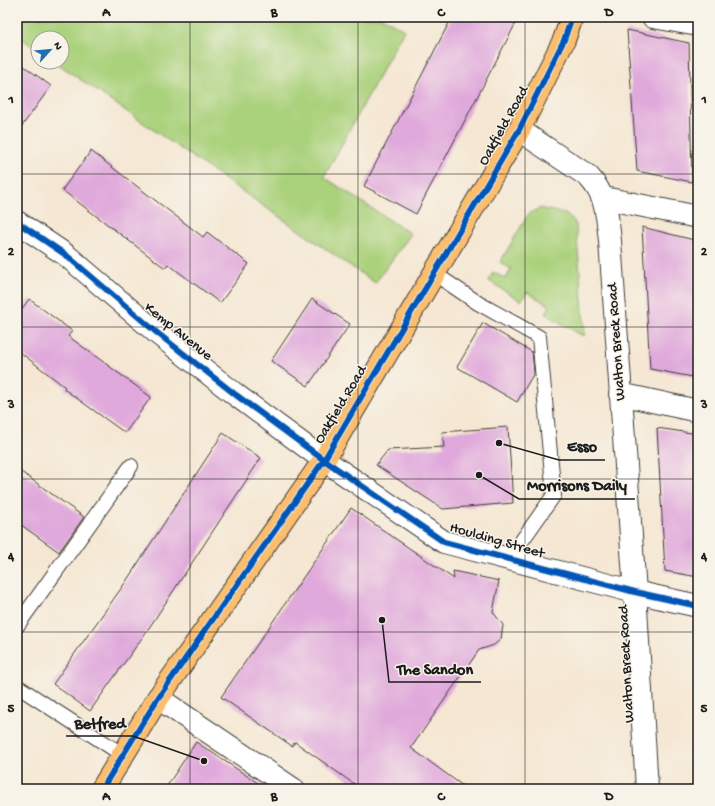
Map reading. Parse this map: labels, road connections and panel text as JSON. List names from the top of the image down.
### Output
{
  "streets": {
    "highway": ["Oakfield Road"],
    "street": ["Kemp Avenue", "Walton Breck Road", "Houlding Street"]
  },
  "crossings": [
    ["Oakfield Road", "Kemp Avenue"],
    ["Oakfield Road", "Walton Breck Road"],
    ["Oakfield Road", "Houlding Street"],
    ["Kemp Avenue", "Houlding Street"],
    ["Walton Breck Road", "Houlding Street"]
  ],
  "places": [
    "Esso",
    "Morrisons Daily",
    "The Sandon",
    "Betfred"
  ],
  "north": "top right",
  "grid": {
    "columns": [
      "A",
      "B",
      "C",
      "D"
    ],
    "rows": [
      "1",
      "2",
      "3",
      "4",
      "5"
    ]
  }
}
